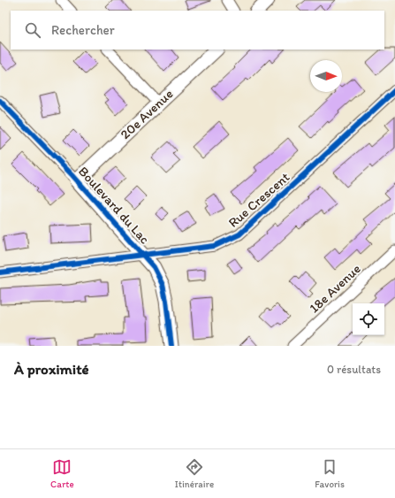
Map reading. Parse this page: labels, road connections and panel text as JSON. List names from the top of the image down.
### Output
{
  "streets": {
    "street": [
      "20e Avenue",
      "Rue Crescent",
      "Boulevard du Lac",
      "18e Avenue"
    ]
  },
  "crossings": [
    ["20e Avenue", "Boulevard du Lac"],
    ["Rue Crescent", "Boulevard du Lac"]
  ],
  "north": "right",
  "page": {
    "search": "Rechercher",
    "heading": ["À proximité", "0 résultats"],
    "nav": ["Carte", "Itinéraire", "Favoris"]
  }
}
